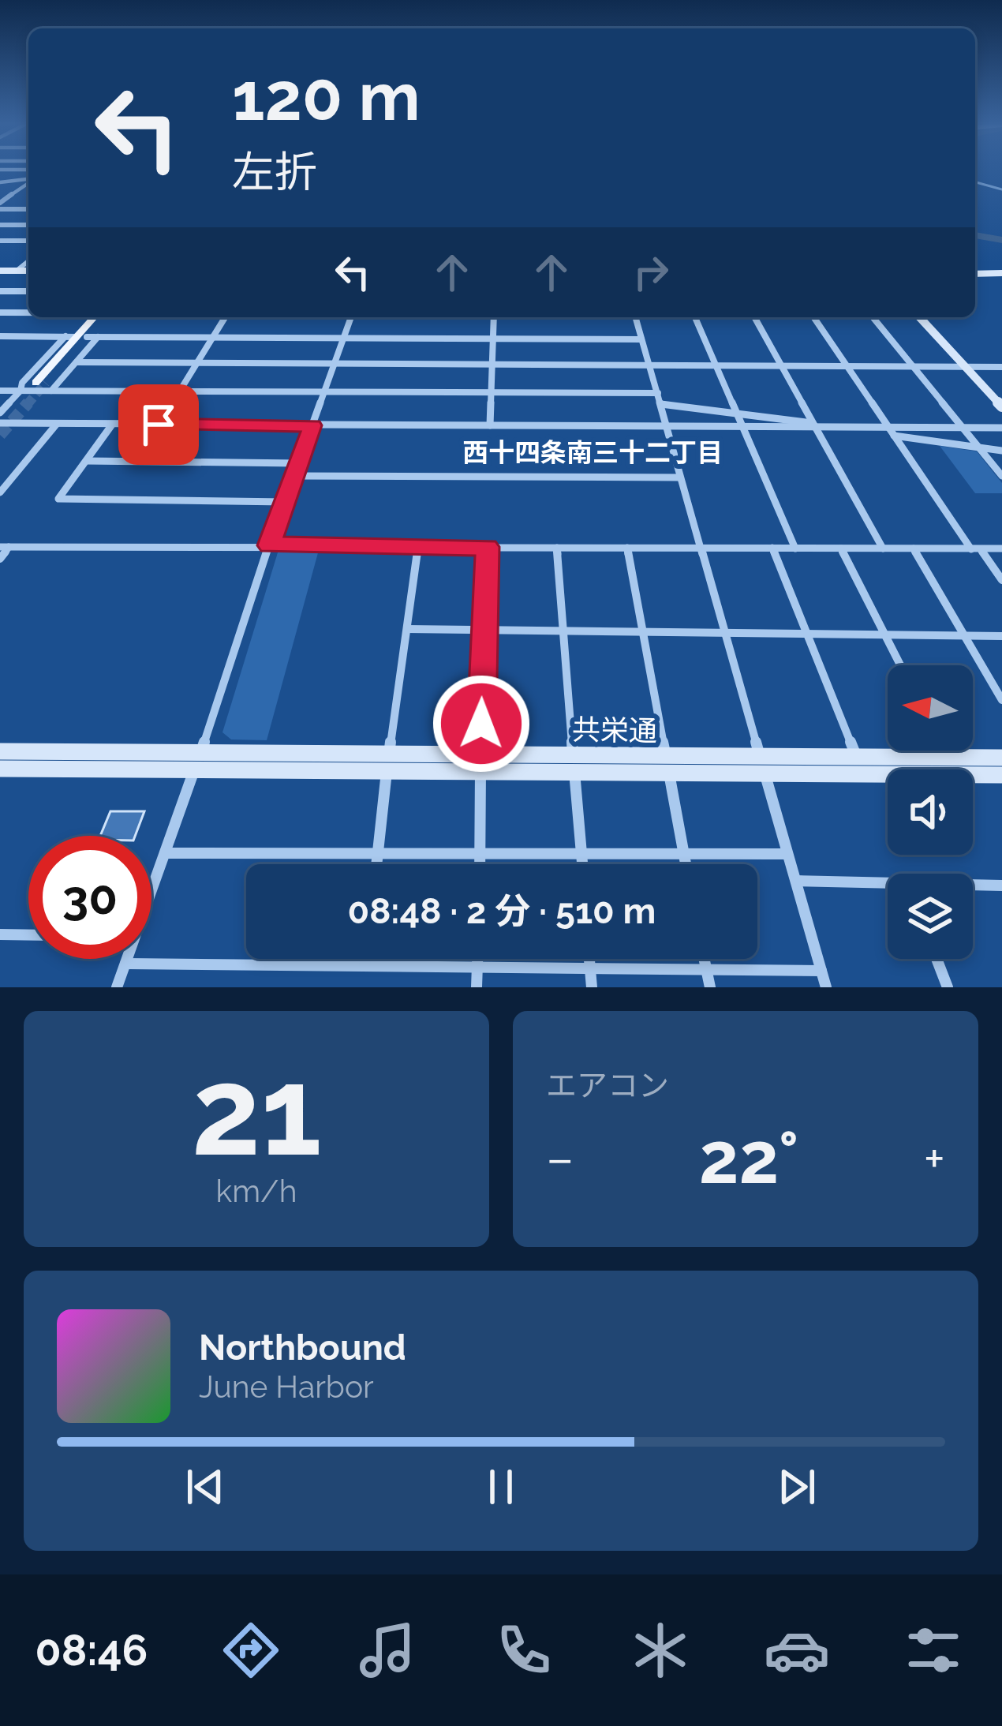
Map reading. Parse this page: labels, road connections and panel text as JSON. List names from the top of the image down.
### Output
{
  "streets": {
    "street": ["共栄通"]
  },
  "districts": ["西十四条南三十二丁目"],
  "north": "left",
  "page": {
    "turn": ["120 m", "左折"],
    "limit": "30",
    "trip": "08:48 · 2 分 · 510 m",
    "tile": [
      ["21", "km/h"],
      "エアコン"
    ],
    "heat": ["−", "22°", "+"],
    "song": ["Northbound", "June Harbor"],
    "tabs": "08:46"
  }
}
